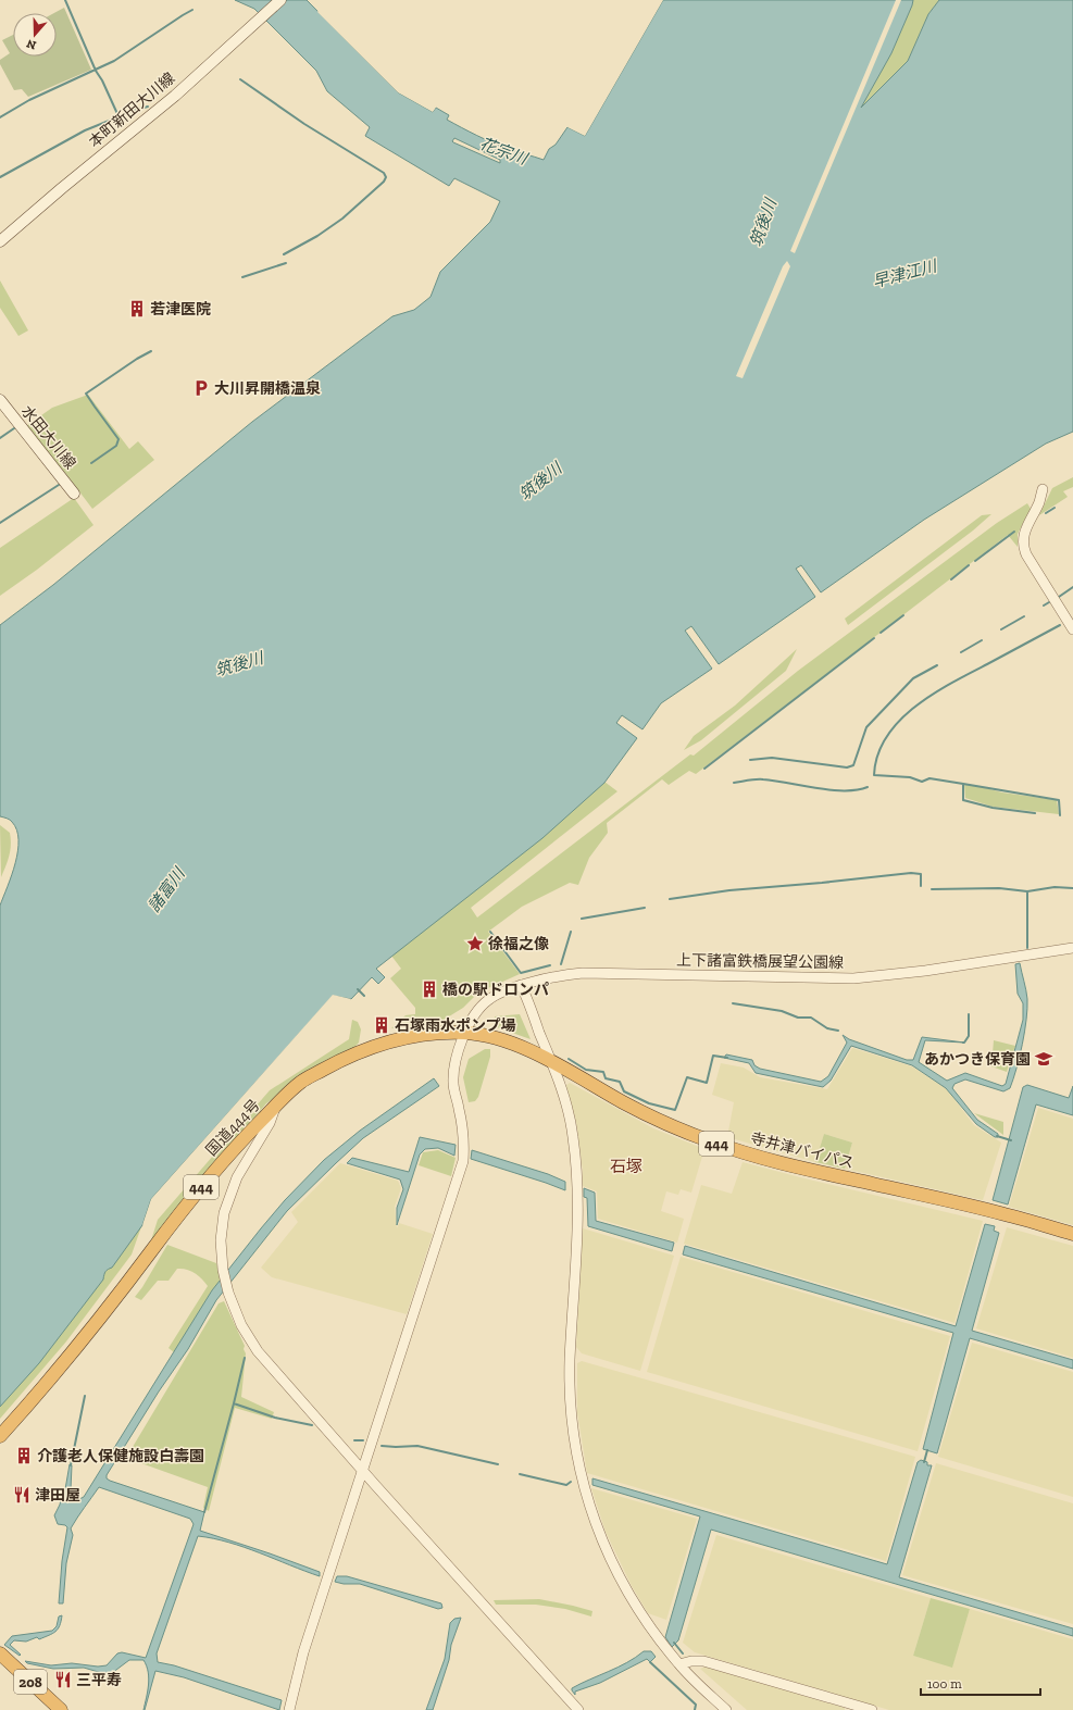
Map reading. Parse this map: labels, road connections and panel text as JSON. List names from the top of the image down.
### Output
{
  "streets": {
    "highway": [
      "国道444号",
      "444",
      "寺井津バイパス",
      "208"
    ],
    "main road": ["本町新田大川線", "水田大川線"],
    "street": ["上下諸富鉄橋展望公園線"]
  },
  "crossings": [
    ["上下諸富鉄橋展望公園線", "国道444号"],
    ["上下諸富鉄橋展望公園線", "寺井津バイパス"],
    ["国道444号", "寺井津バイパス"]
  ],
  "districts": ["石塚"],
  "water": [
    "花宗川",
    "筑後川",
    "早津江川",
    "諸富川"
  ],
  "places": {
    "building": [
      "若津医院",
      "橋の駅ドロンパ",
      "石塚雨水ポンプ場",
      "介護老人保健施設白壽園"
    ],
    "parking": ["大川昇開橋温泉"],
    "place": ["徐福之像"],
    "school or university": ["あかつき保育園"],
    "restaurant": ["津田屋", "三平寿"]
  },
  "scale_bar": "100 m",
  "north": "bottom"
}
